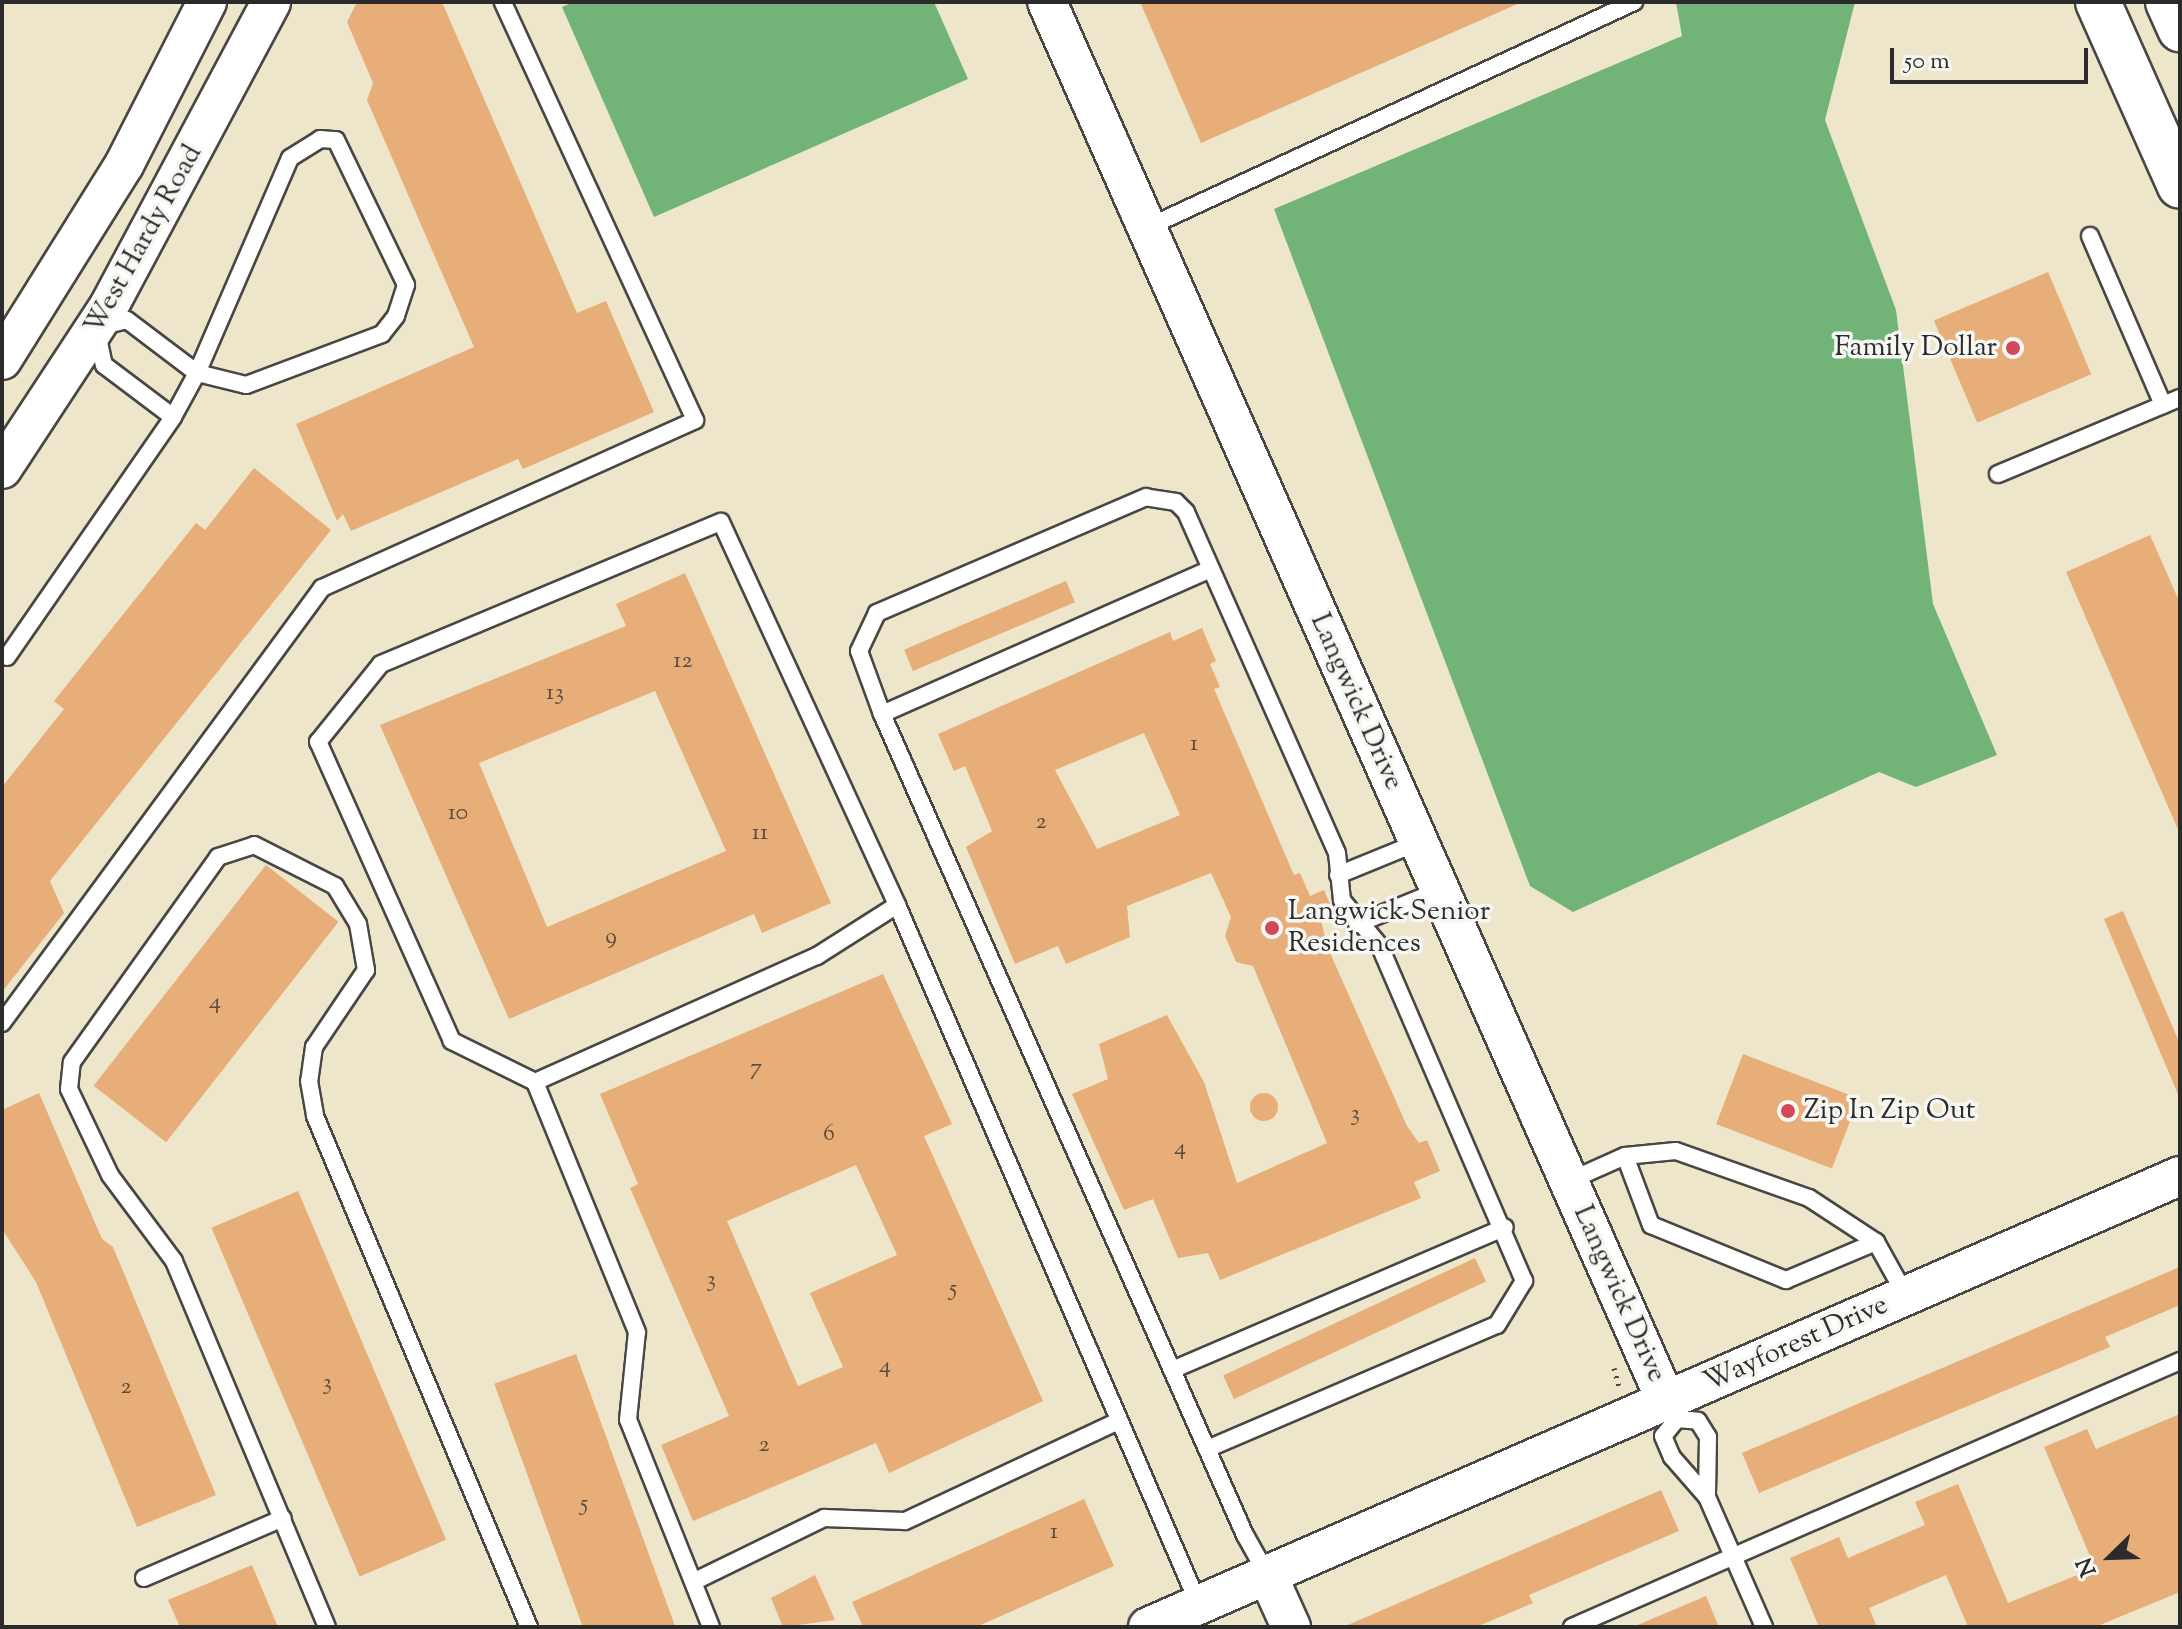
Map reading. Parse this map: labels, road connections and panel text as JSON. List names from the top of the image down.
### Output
{
  "streets": {
    "street": ["West Hardy Road", "Langwick Drive", "Wayforest Drive"]
  },
  "crossings": [
    ["Langwick Drive", "Wayforest Drive"]
  ],
  "places": ["Family Dollar", "Langwick Senior Residences", "Zip In Zip Out"],
  "house_numbers": [
    "12",
    "13",
    "1",
    "10",
    "2",
    "11",
    "9",
    "4",
    "7",
    "3",
    "6",
    "4",
    "3",
    "5",
    "4",
    "3",
    "2",
    "2",
    "5",
    "1"
  ],
  "scale_bar": "50 m",
  "north": "bottom left"
}
